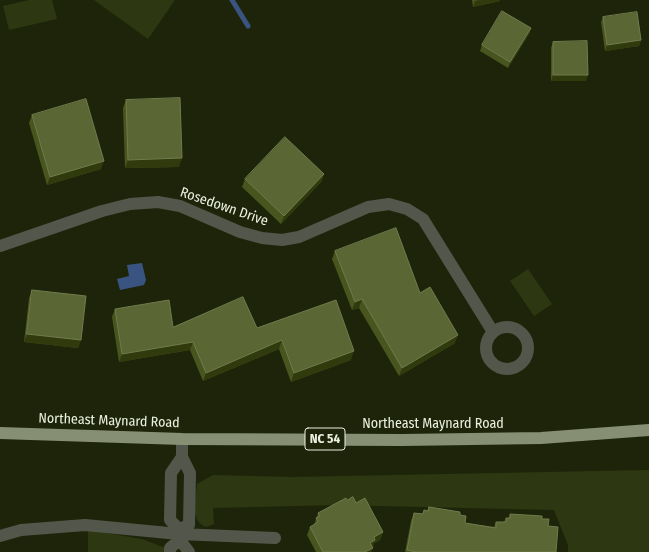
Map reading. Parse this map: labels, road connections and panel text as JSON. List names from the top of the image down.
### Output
{
  "streets": {
    "main road": ["Northeast Maynard Road", "NC 54"],
    "street": ["Rosedown Drive"]
  }
}
